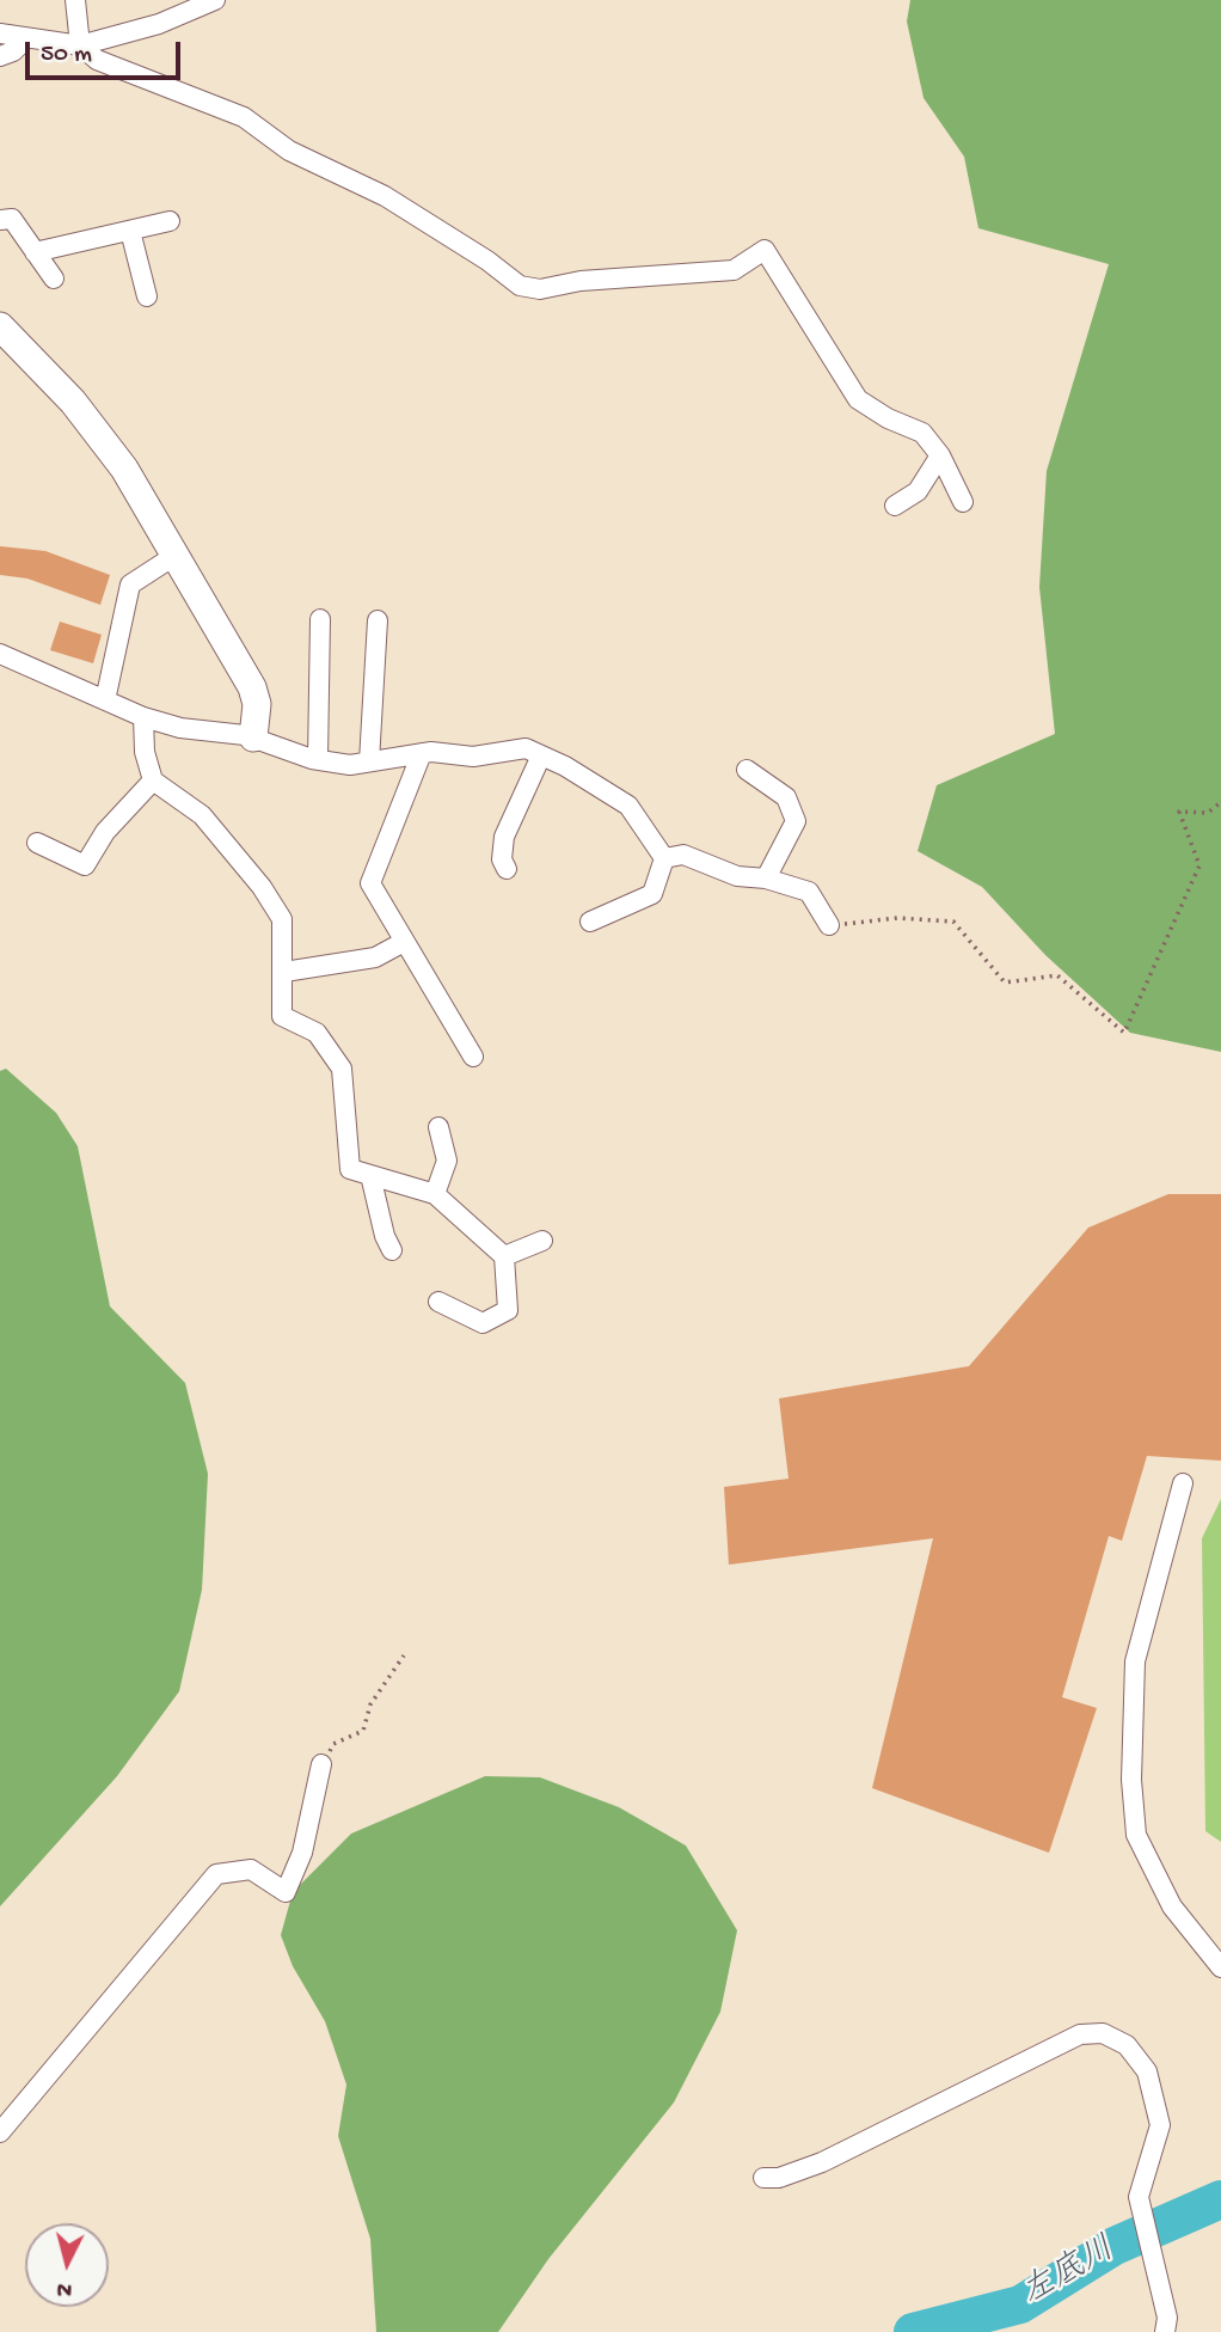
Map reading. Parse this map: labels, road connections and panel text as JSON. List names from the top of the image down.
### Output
{
  "water": ["左底川"],
  "scale_bar": "50 m",
  "north": "bottom"
}
